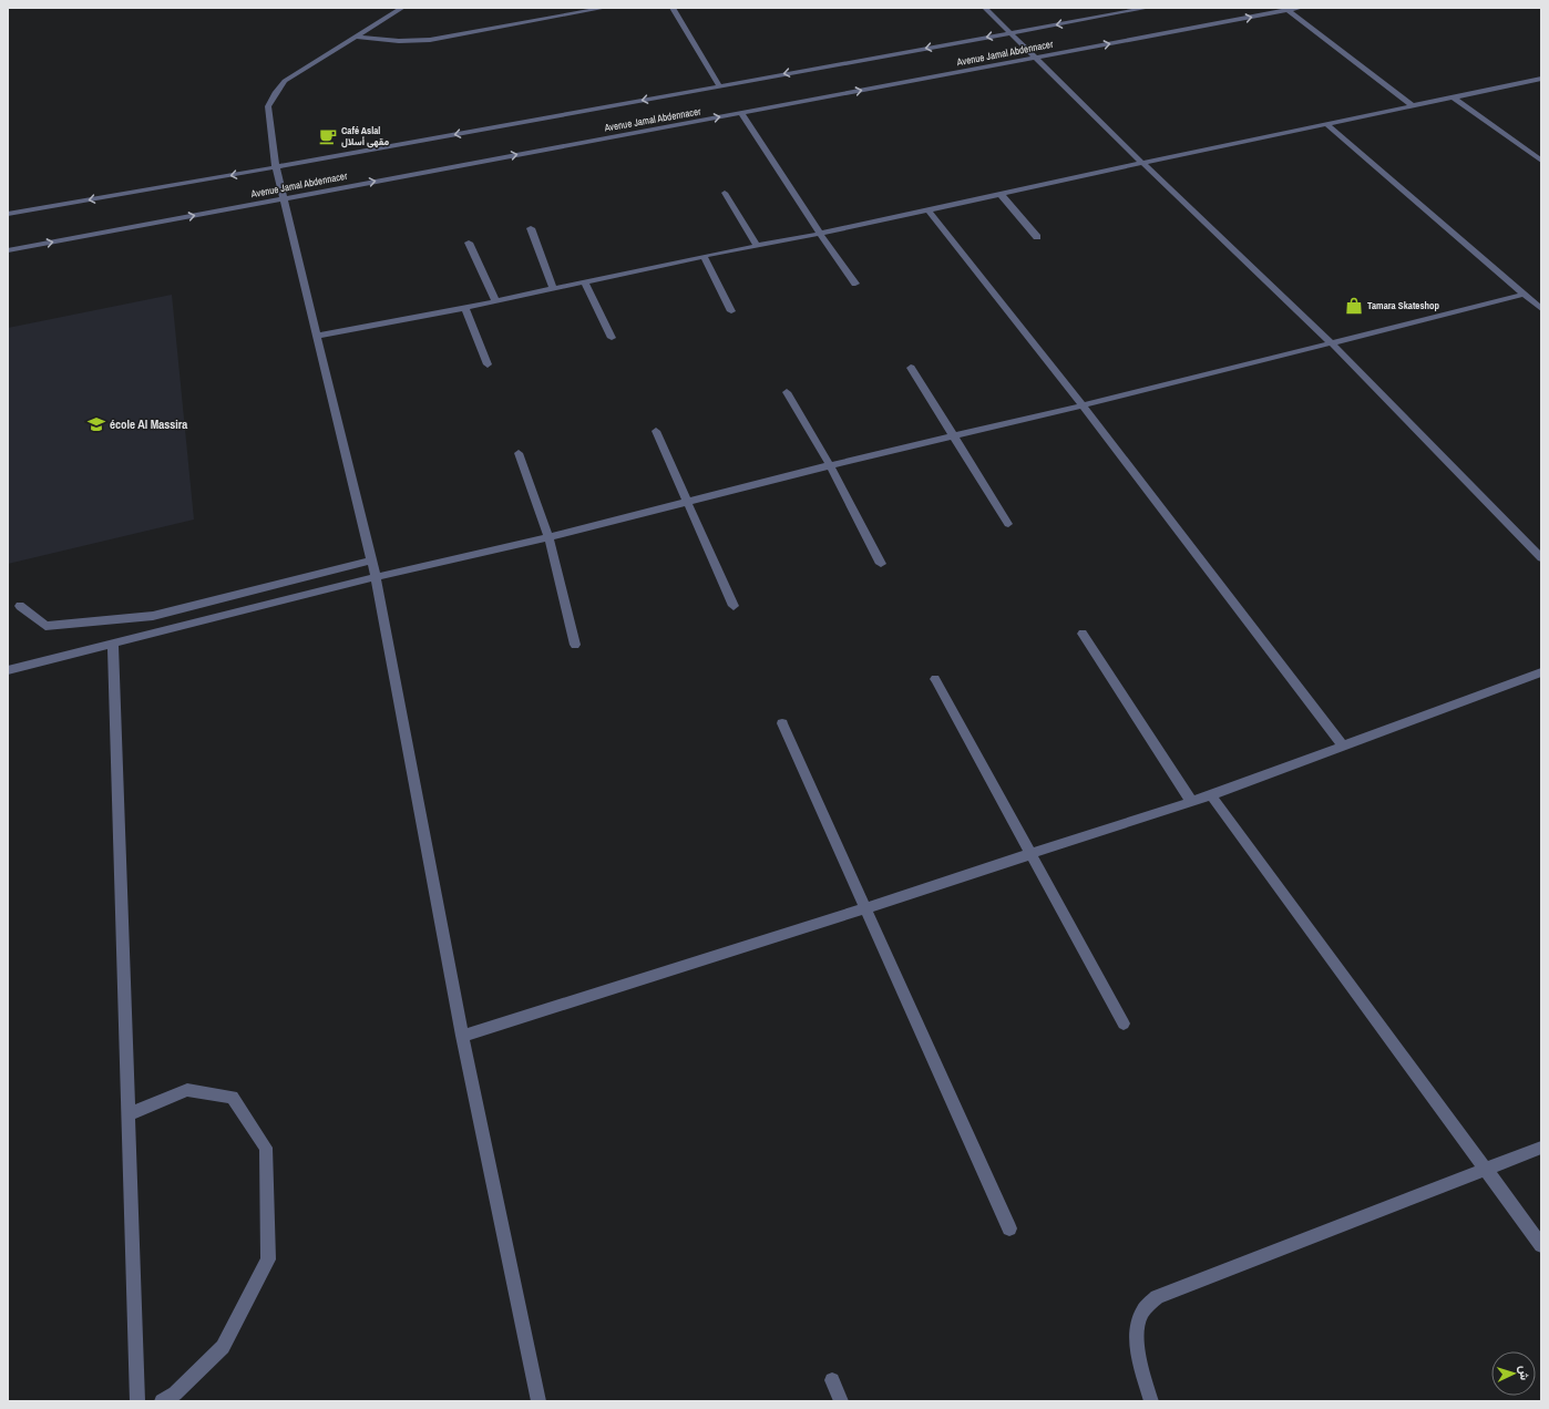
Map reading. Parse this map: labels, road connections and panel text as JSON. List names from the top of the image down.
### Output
{
  "streets": {
    "street": ["Avenue Jamal Abdennacer"]
  },
  "places": {
    "cafe": ["Café Aslal مقهى أسلال"],
    "shop": ["Tamara Skateshop"],
    "school or university": ["école Al Massira"]
  },
  "north": "right"
}
